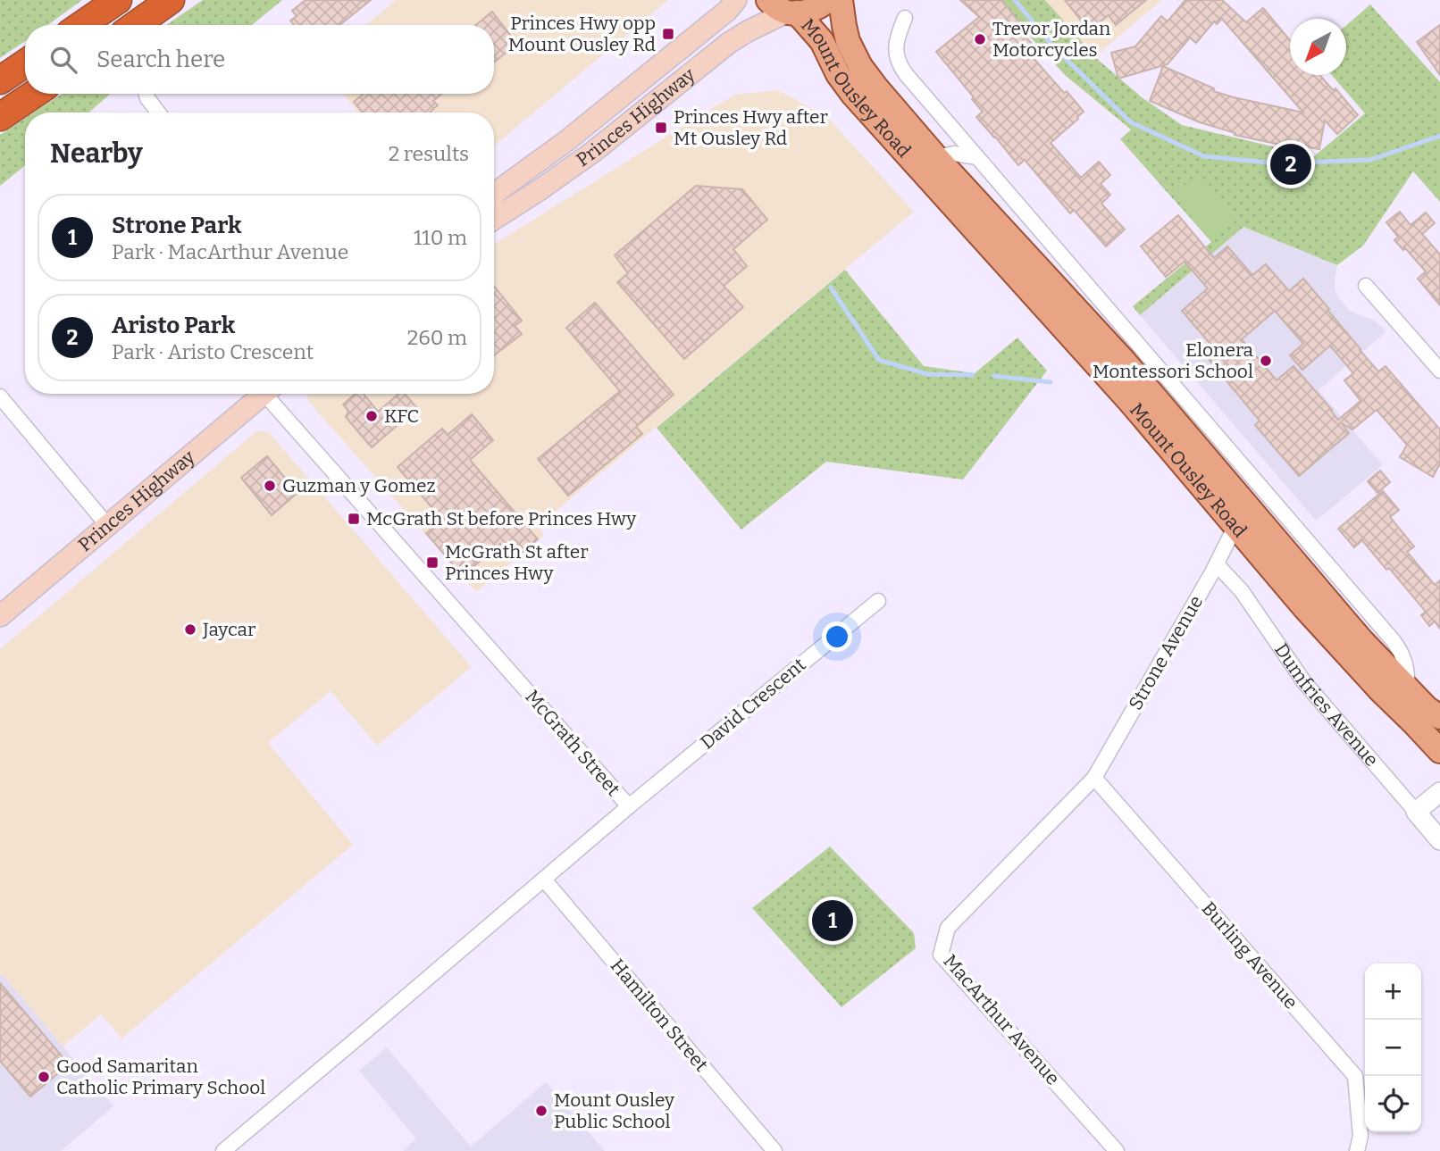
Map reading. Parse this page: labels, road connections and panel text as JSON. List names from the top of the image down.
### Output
{
  "streets": {
    "main road": ["Mount Ousley Road", "Princes Highway"],
    "street": [
      "Strone Avenue",
      "David Crescent",
      "Dumfries Avenue",
      "McGrath Street",
      "Burling Avenue",
      "Hamilton Street",
      "MacArthur Avenue"
    ]
  },
  "crossings": [
    ["Mount Ousley Road", "Princes Highway"],
    ["Mount Ousley Road", "Strone Avenue"],
    ["Strone Avenue", "Dumfries Avenue"],
    ["Strone Avenue", "Burling Avenue"],
    ["Strone Avenue", "MacArthur Avenue"],
    ["David Crescent", "McGrath Street"],
    ["McGrath Street", "Hamilton Street"],
    ["Burling Avenue", "MacArthur Avenue"]
  ],
  "places": {
    "transit": [
      "Princes Hwy opp Mount Ousley Rd",
      "Princes Hwy after Mt Ousley Rd",
      "McGrath St before Princes Hwy",
      "McGrath St after Princes Hwy"
    ],
    "other": [
      "Trevor Jordan Motorcycles",
      "Elonera Montessori School",
      "KFC",
      "Guzman y Gomez",
      "Jaycar",
      "Good Samaritan Catholic Primary School",
      "Mount Ousley Public School"
    ]
  },
  "north": "bottom left",
  "page": {
    "search": "Search here",
    "heading": ["Nearby", "2 results"],
    "pins": ["2", "1"],
    "list": [
      {
        "mark": "1",
        "name": "Strone Park",
        "note": "Park · MacArthur Avenue",
        "value": "110 m"
      },
      {
        "mark": "2",
        "name": "Aristo Park",
        "note": "Park · Aristo Crescent",
        "value": "260 m"
      }
    ],
    "map_buttons": ["+", "−"]
  }
}
